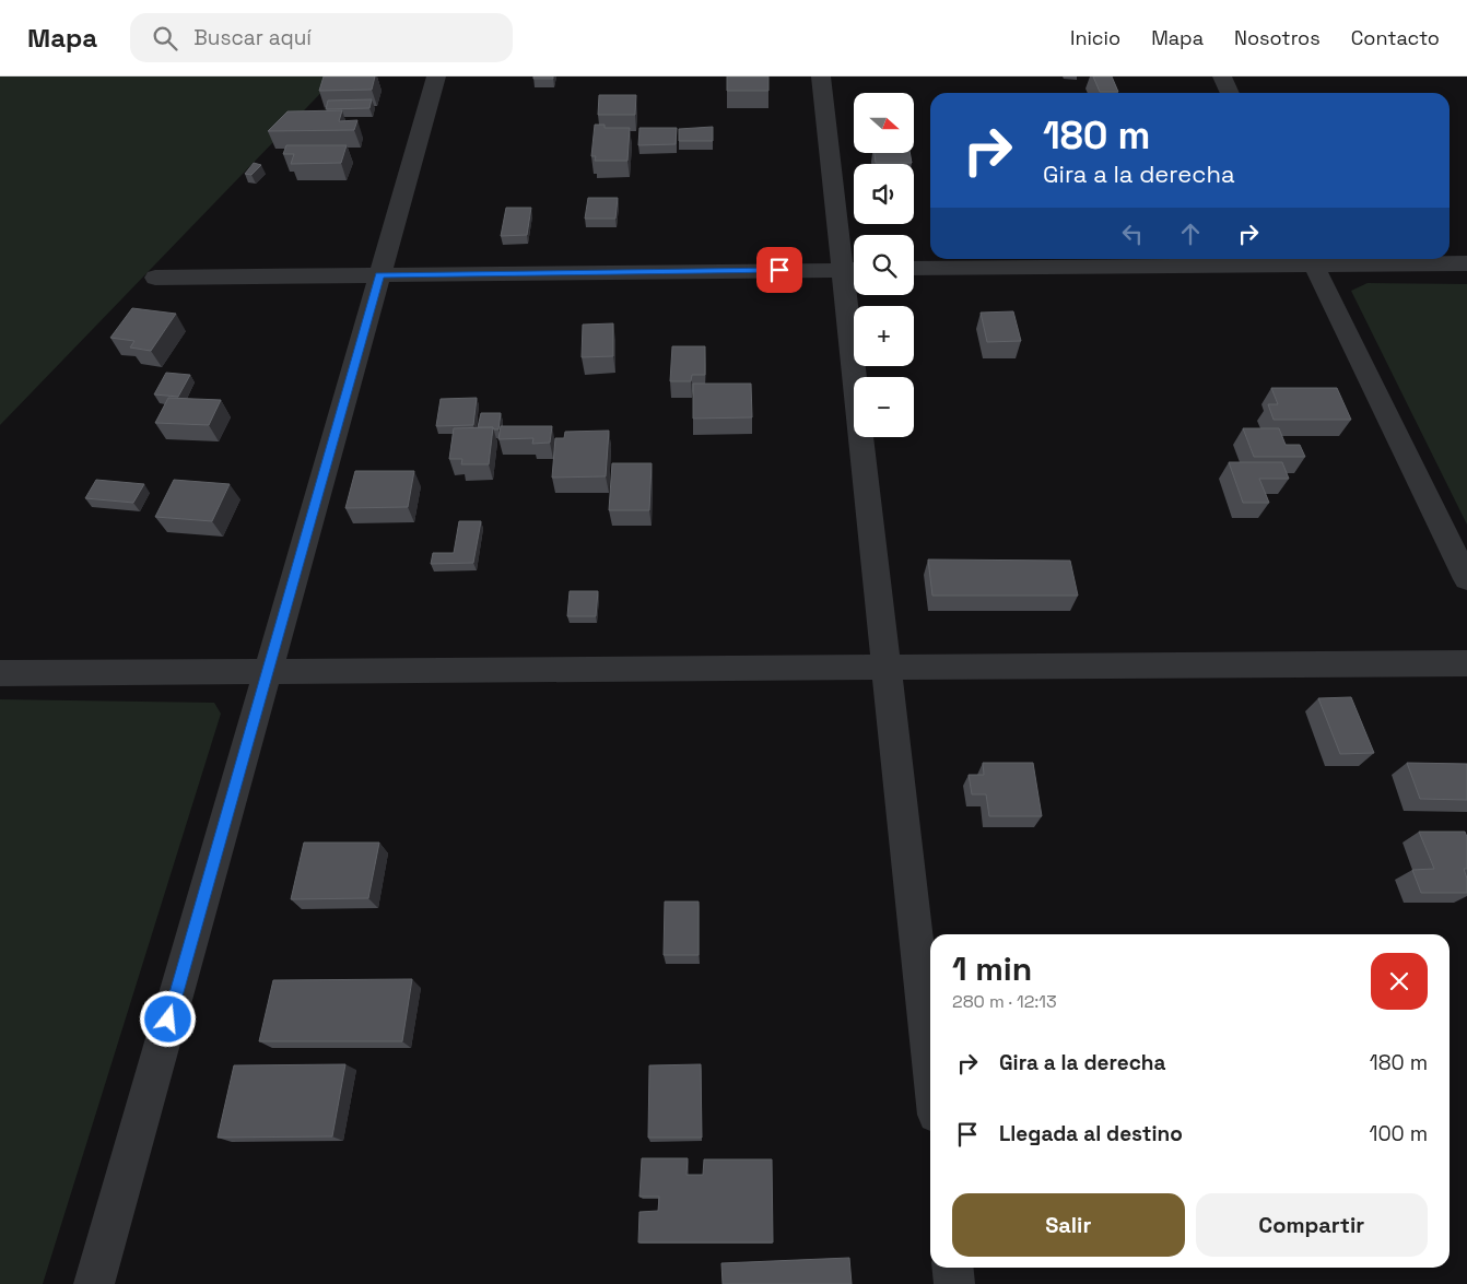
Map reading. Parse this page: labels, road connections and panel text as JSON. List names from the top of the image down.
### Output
{
  "north": "right",
  "page": {
    "header": "Mapa",
    "search": "Buscar aquí",
    "nav": [
      "Inicio",
      "Mapa",
      "Nosotros",
      "Contacto"
    ],
    "map_buttons": ["+", "−"],
    "turn": ["180 m", "Gira a la derecha"],
    "heading": ["1 min", "280 m · 12:13"],
    "list": [
      {
        "name": "Gira a la derecha",
        "value": "180 m"
      },
      {
        "name": "Llegada al destino",
        "value": "100 m"
      }
    ],
    "buttons": ["Salir", "Compartir"]
  }
}
